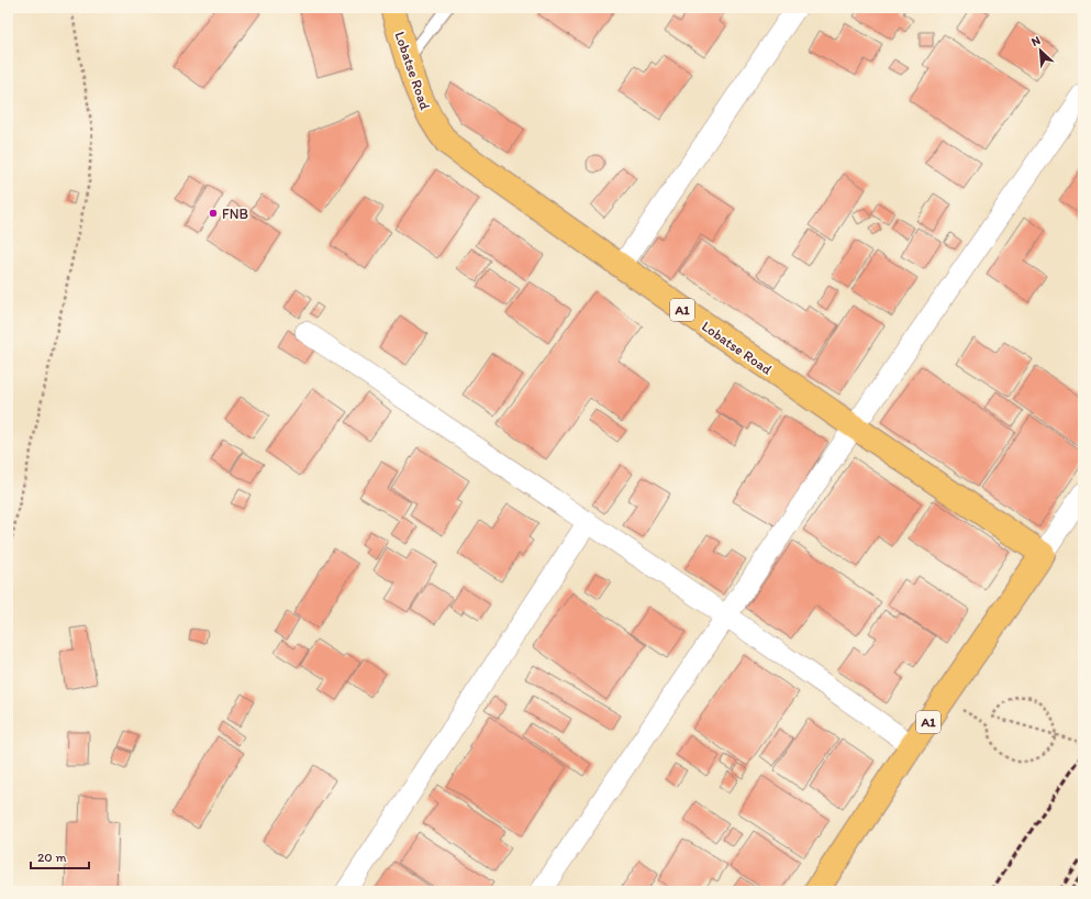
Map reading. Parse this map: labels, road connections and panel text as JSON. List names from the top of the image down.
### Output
{
  "streets": {
    "highway": ["Lobatse Road", "A1"]
  },
  "crossings": [
    ["Lobatse Road", "A1"]
  ],
  "places": ["FNB"],
  "scale_bar": "20 m",
  "north": "top left"
}
